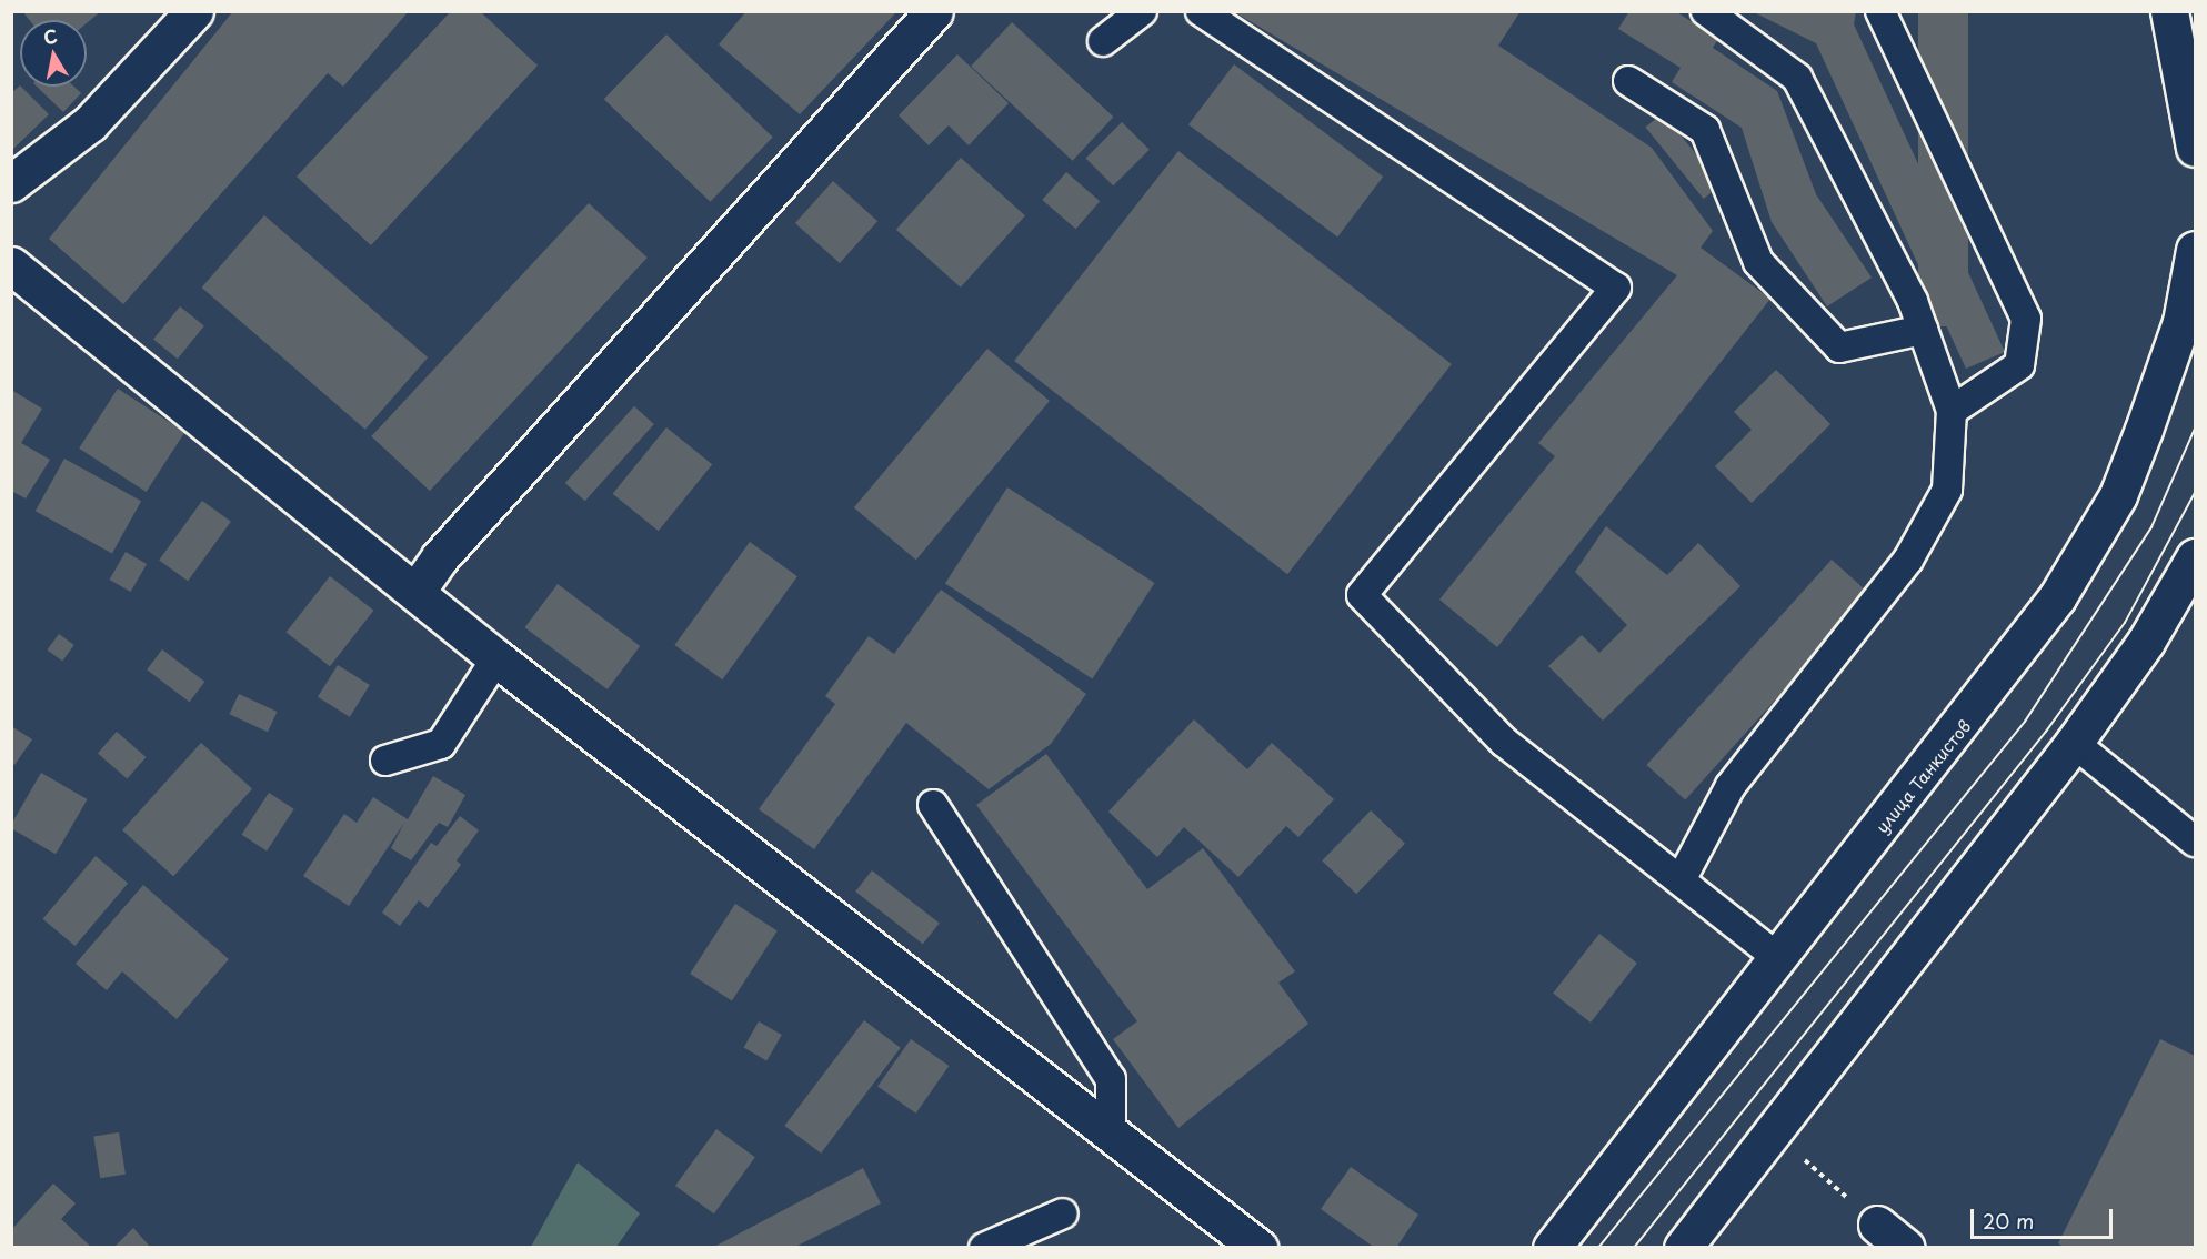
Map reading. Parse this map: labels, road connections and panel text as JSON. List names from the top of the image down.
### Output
{
  "streets": {
    "street": ["улица Танкистов"]
  },
  "scale_bar": "20 m",
  "north": "top"
}
